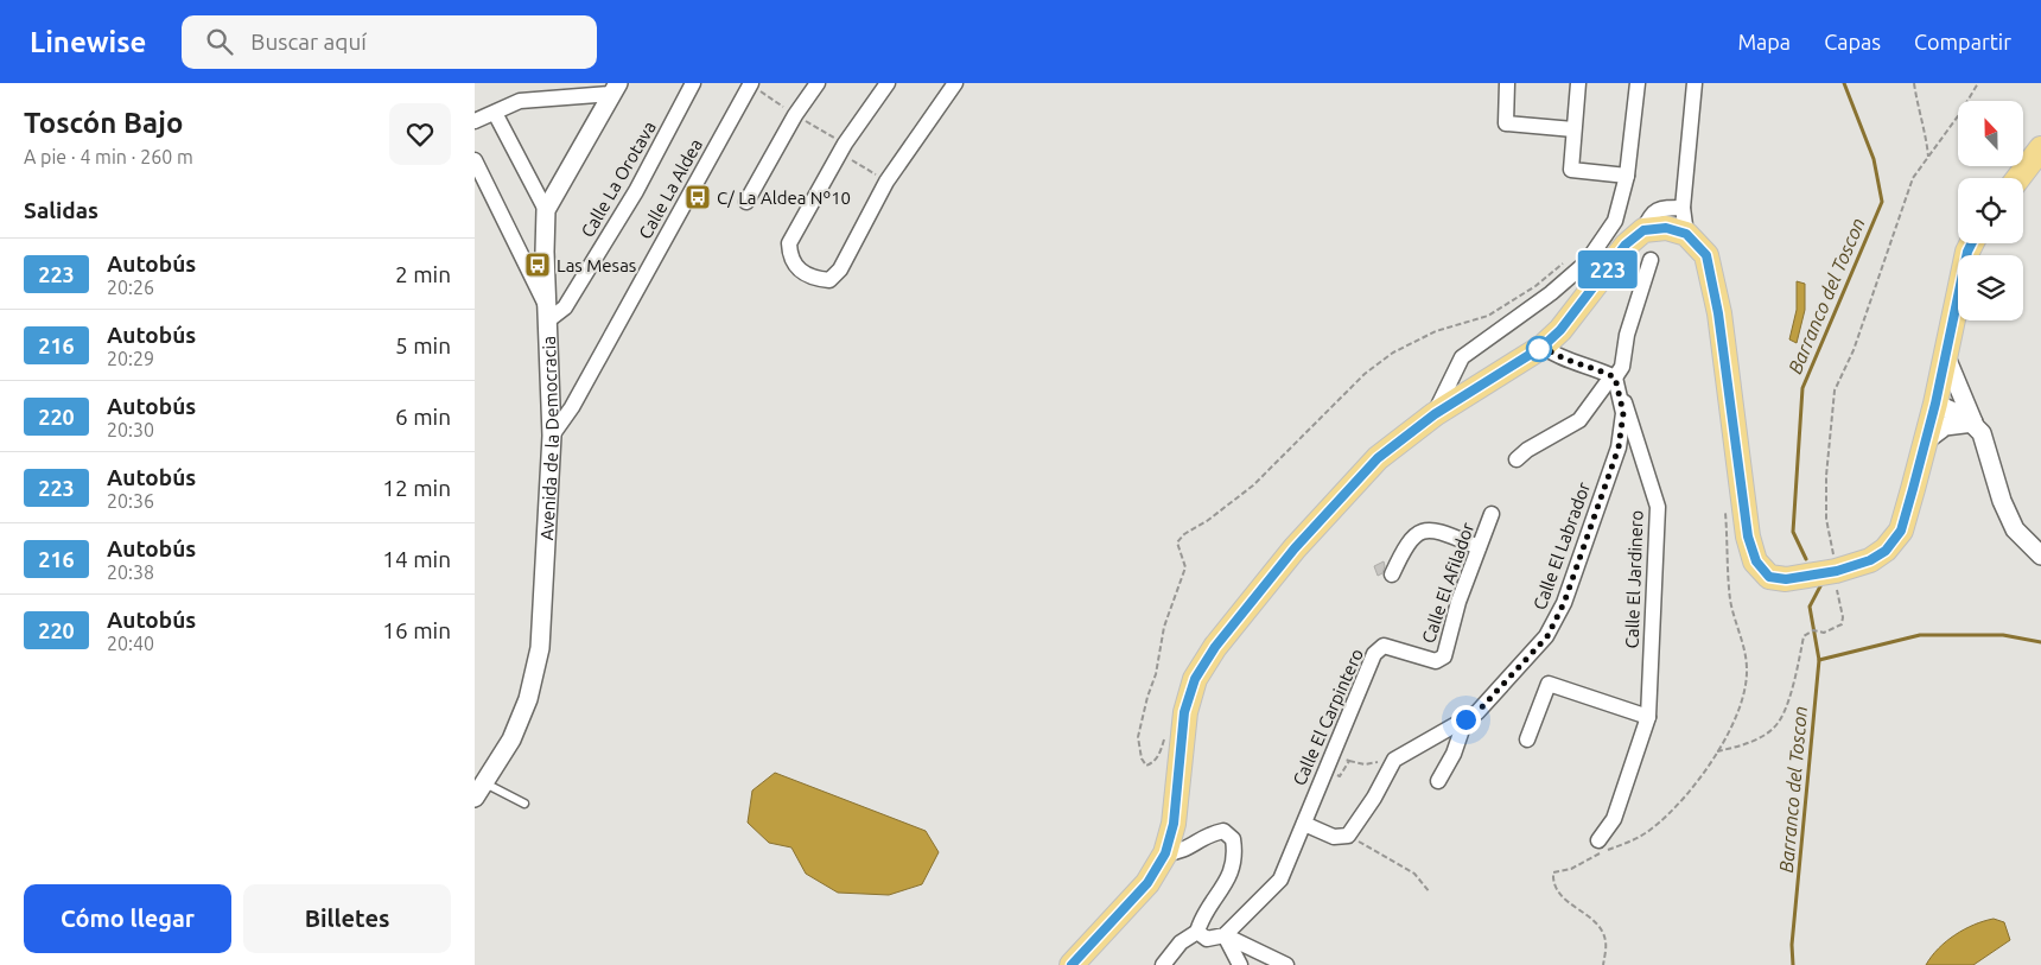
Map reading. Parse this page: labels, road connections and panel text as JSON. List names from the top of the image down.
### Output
{
  "streets": {
    "street": [
      "Calle La Orotava",
      "Calle La Aldea",
      "Avenida de la Democracia",
      "Calle El Labrador",
      "Calle El Jardinero",
      "Calle El Afilador",
      "Calle El Carpintero"
    ]
  },
  "crossings": [
    ["Calle La Orotava", "Avenida de la Democracia"],
    ["Calle La Aldea", "Avenida de la Democracia"],
    ["Calle El Labrador", "Calle El Jardinero"],
    ["Calle El Afilador", "Calle El Carpintero"]
  ],
  "water": ["Barranco del Toscon"],
  "places": {
    "bus stop": ["C/ La Aldea Nº10", "Las Mesas"]
  },
  "lines": ["bus line 223"],
  "north": "top",
  "page": {
    "header": "Linewise",
    "search": "Buscar aquí",
    "nav": ["Mapa", "Capas", "Compartir"],
    "heading": [
      ["Toscón Bajo", "A pie · 4 min · 260 m"],
      "Salidas"
    ],
    "on_map": "223",
    "list": [
      {
        "mark": "223",
        "name": "Autobús",
        "note": "20:26",
        "value": "2 min"
      },
      {
        "mark": "216",
        "name": "Autobús",
        "note": "20:29",
        "value": "5 min"
      },
      {
        "mark": "220",
        "name": "Autobús",
        "note": "20:30",
        "value": "6 min"
      },
      {
        "mark": "223",
        "name": "Autobús",
        "note": "20:36",
        "value": "12 min"
      },
      {
        "mark": "216",
        "name": "Autobús",
        "note": "20:38",
        "value": "14 min"
      },
      {
        "mark": "220",
        "name": "Autobús",
        "note": "20:40",
        "value": "16 min"
      }
    ],
    "buttons": ["Cómo llegar", "Billetes"]
  }
}
